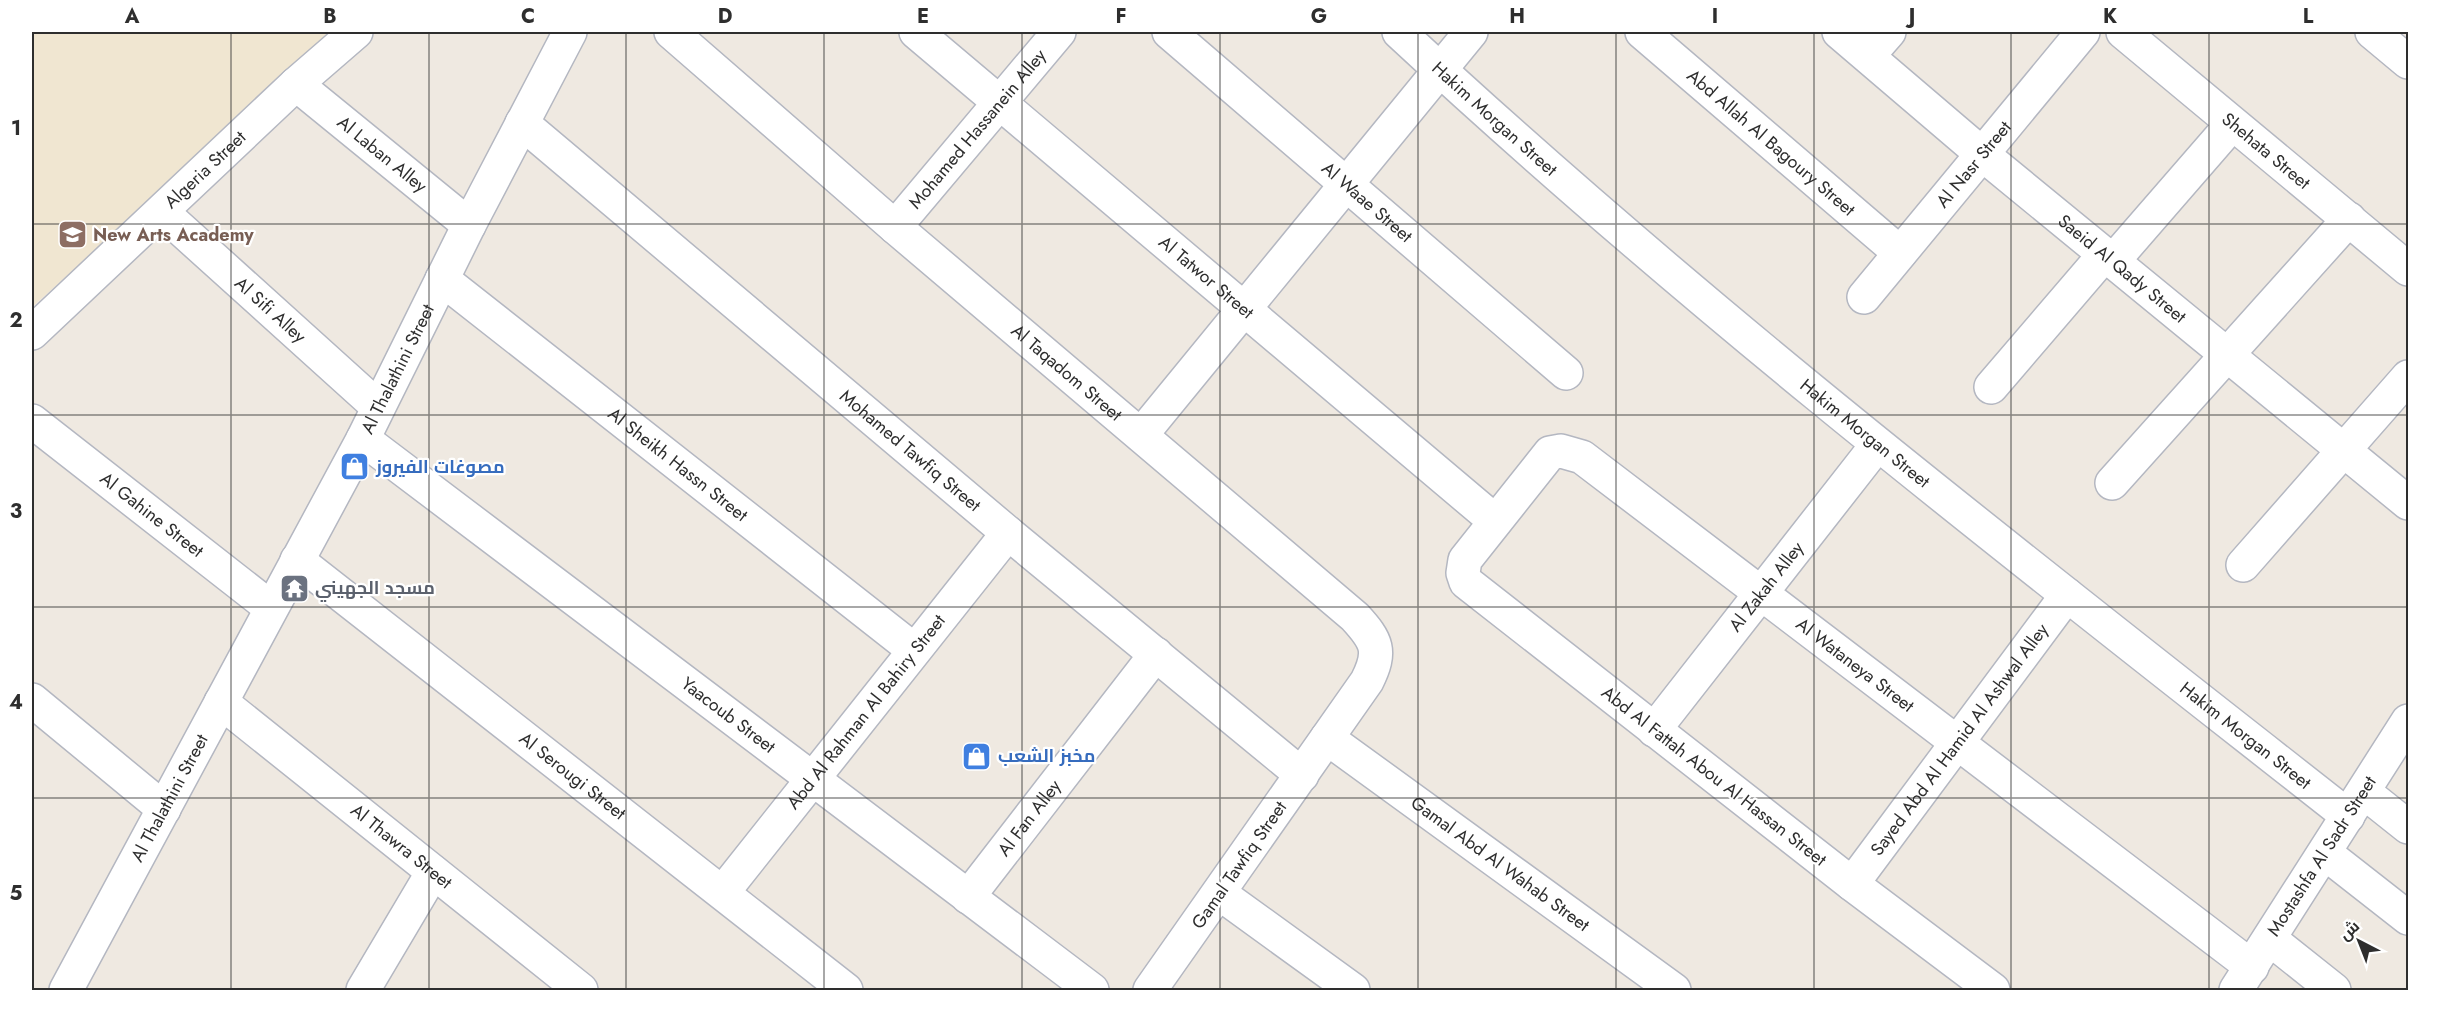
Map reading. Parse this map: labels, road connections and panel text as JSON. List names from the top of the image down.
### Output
{
  "streets": {
    "street": [
      "Hakim Morgan Street",
      "Mohamed Hassanein Alley",
      "Abd Allah Al Bagoury Street",
      "Shehata Street",
      "Al Laban Alley",
      "Al Nasr Street",
      "Algeria Street",
      "Al Waae Street",
      "Saeid Al Qady Street",
      "Al Tatwor Street",
      "Al Sifi Alley",
      "Al Thalathini Street",
      "Al Taqadom Street",
      "Mohamed Tawfiq Street",
      "Al Sheikh Hassn Street",
      "Al Gahine Street",
      "Al Zakah Alley",
      "Al Wataneya Street",
      "Abd Al Rahman Al Bahiry Street",
      "Yaacoub Street",
      "Sayed Abd Al Hamid Al Ashwal Alley",
      "Al Serougi Street",
      "Abd Al Fattah Abou Al Hassan Street",
      "Al Fan Alley",
      "Al Thawra Street",
      "Mostashfa Al Sadr Street",
      "Gamal Abd Al Wahab Street",
      "Gamal Tawfiq Street"
    ]
  },
  "crossings": [
    ["Hakim Morgan Street", "Al Zakah Alley"],
    ["Hakim Morgan Street", "Sayed Abd Al Hamid Al Ashwal Alley"],
    ["Hakim Morgan Street", "Mostashfa Al Sadr Street"],
    ["Mohamed Hassanein Alley", "Al Tatwor Street"],
    ["Mohamed Hassanein Alley", "Al Taqadom Street"],
    ["Abd Allah Al Bagoury Street", "Al Nasr Street"],
    ["Al Laban Alley", "Algeria Street"],
    ["Al Laban Alley", "Al Thalathini Street"],
    ["Al Nasr Street", "Saeid Al Qady Street"],
    ["Algeria Street", "Al Sifi Alley"],
    ["Al Tatwor Street", "Al Wataneya Street"],
    ["Al Sifi Alley", "Al Thalathini Street"],
    ["Al Thalathini Street", "Mohamed Tawfiq Street"],
    ["Al Thalathini Street", "Al Sheikh Hassn Street"],
    ["Al Thalathini Street", "Al Gahine Street"],
    ["Al Thalathini Street", "Yaacoub Street"],
    ["Al Thalathini Street", "Al Serougi Street"],
    ["Al Thalathini Street", "Al Thawra Street"],
    ["Al Taqadom Street", "Gamal Abd Al Wahab Street"],
    ["Al Taqadom Street", "Gamal Tawfiq Street"],
    ["Mohamed Tawfiq Street", "Abd Al Rahman Al Bahiry Street"],
    ["Mohamed Tawfiq Street", "Al Fan Alley"],
    ["Mohamed Tawfiq Street", "Gamal Tawfiq Street"],
    ["Al Sheikh Hassn Street", "Abd Al Rahman Al Bahiry Street"],
    ["Al Zakah Alley", "Al Wataneya Street"],
    ["Al Zakah Alley", "Abd Al Fattah Abou Al Hassan Street"],
    ["Al Wataneya Street", "Sayed Abd Al Hamid Al Ashwal Alley"],
    ["Al Wataneya Street", "Abd Al Fattah Abou Al Hassan Street"],
    ["Al Wataneya Street", "Mostashfa Al Sadr Street"],
    ["Abd Al Rahman Al Bahiry Street", "Yaacoub Street"],
    ["Abd Al Rahman Al Bahiry Street", "Al Serougi Street"],
    ["Yaacoub Street", "Al Fan Alley"],
    ["Sayed Abd Al Hamid Al Ashwal Alley", "Abd Al Fattah Abou Al Hassan Street"],
    ["Gamal Abd Al Wahab Street", "Gamal Tawfiq Street"]
  ],
  "places": {
    "school or university": ["New Arts Academy"],
    "shop": ["مصوغات الفيروز", "مخبز الشعب"],
    "temple": ["مسجد الجهيني"]
  },
  "north": "top left",
  "grid": {
    "columns": [
      "A",
      "B",
      "C",
      "D",
      "E",
      "F",
      "G",
      "H",
      "I",
      "J",
      "K",
      "L"
    ],
    "rows": [
      "1",
      "2",
      "3",
      "4",
      "5"
    ]
  }
}
